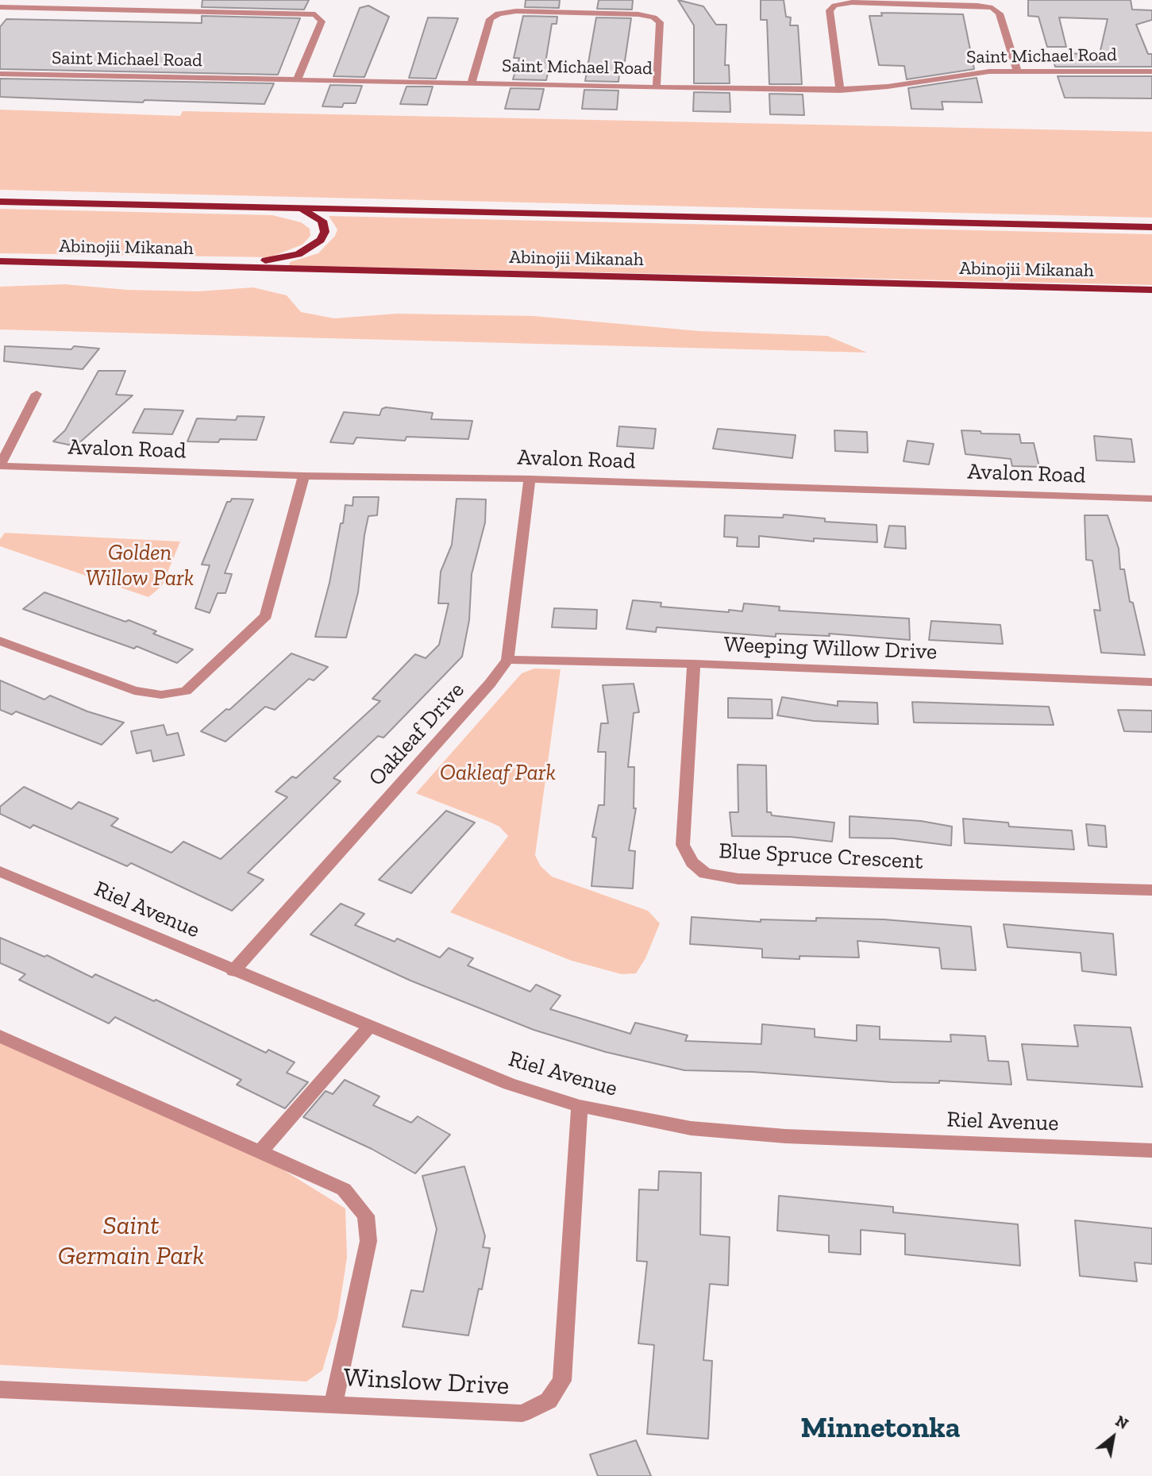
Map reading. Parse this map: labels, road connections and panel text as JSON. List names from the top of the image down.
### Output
{
  "streets": {
    "main road": ["Abinojii Mikanah"],
    "street": [
      "Saint Michael Road",
      "Avalon Road",
      "Weeping Willow Drive",
      "Oakleaf Drive",
      "Blue Spruce Crescent",
      "Riel Avenue",
      "Winslow Drive"
    ]
  },
  "crossings": [
    ["Avalon Road", "Oakleaf Drive"],
    ["Weeping Willow Drive", "Oakleaf Drive"],
    ["Weeping Willow Drive", "Blue Spruce Crescent"],
    ["Oakleaf Drive", "Riel Avenue"],
    ["Riel Avenue", "Winslow Drive"]
  ],
  "districts": ["Minnetonka"],
  "parks": ["Golden Willow Park", "Oakleaf Park", "Saint Germain Park"],
  "north": "top right"
}
